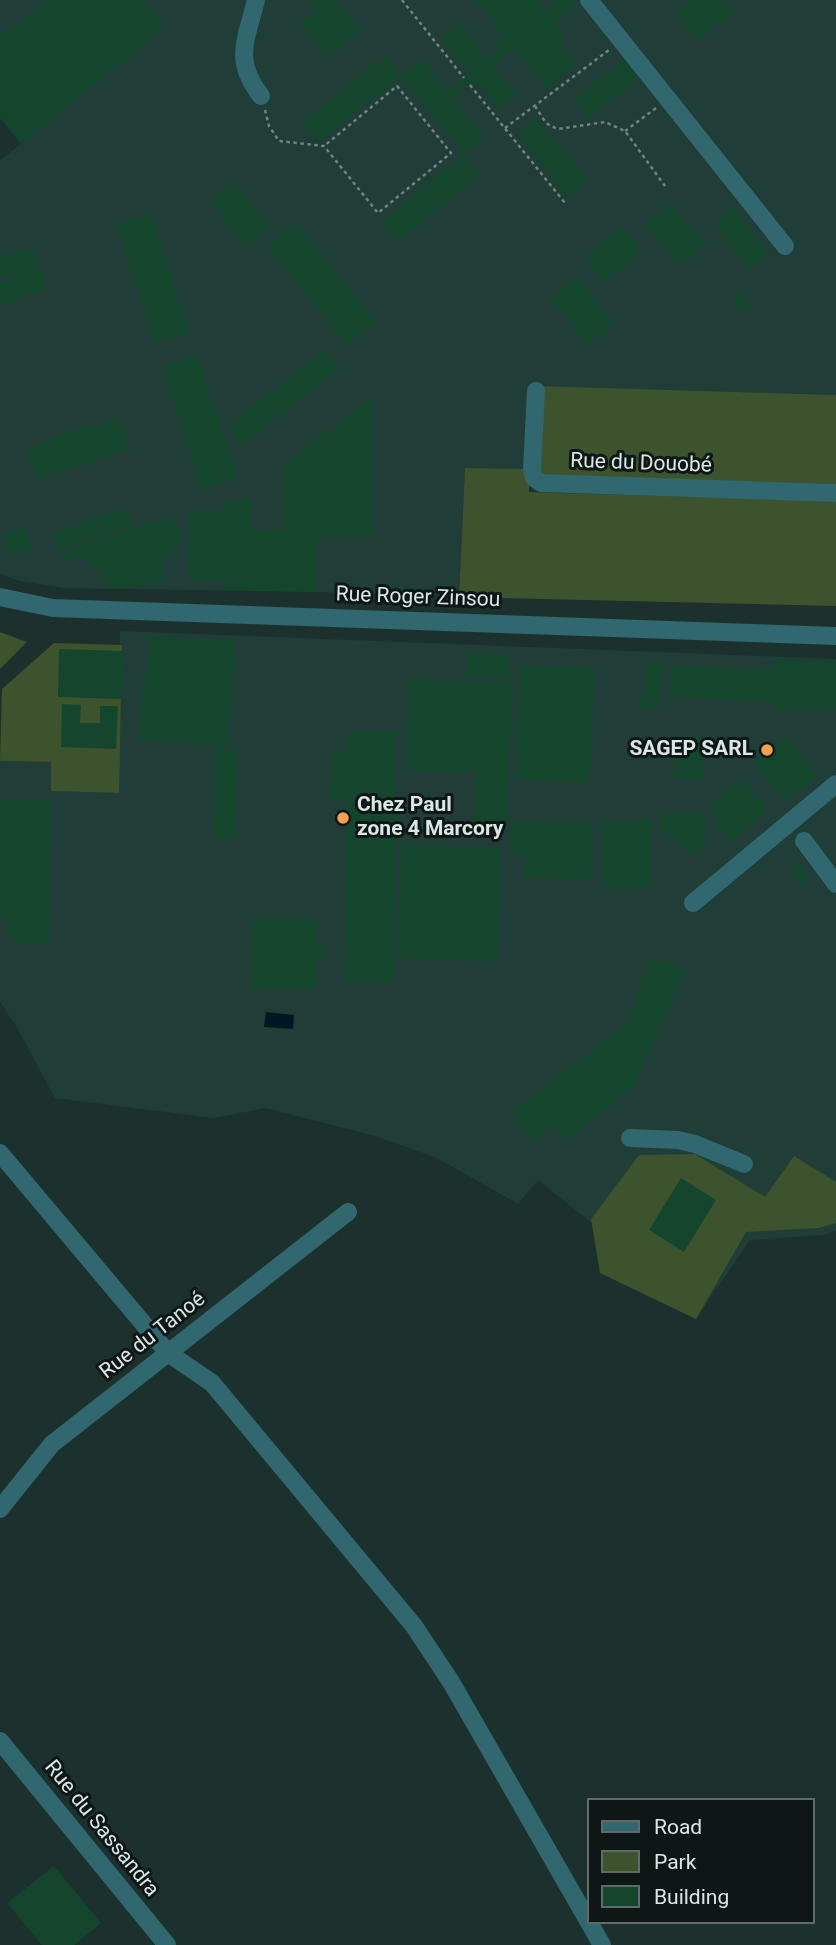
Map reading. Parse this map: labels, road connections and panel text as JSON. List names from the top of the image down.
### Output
{
  "streets": {
    "street": [
      "Rue du Douobé",
      "Rue Roger Zinsou",
      "Rue du Tanoé",
      "Rue du Sassandra"
    ]
  },
  "places": ["SAGEP SARL", "Chez Paul zone 4 Marcory"],
  "legend": ["Road", "Park", "Building"]
}
